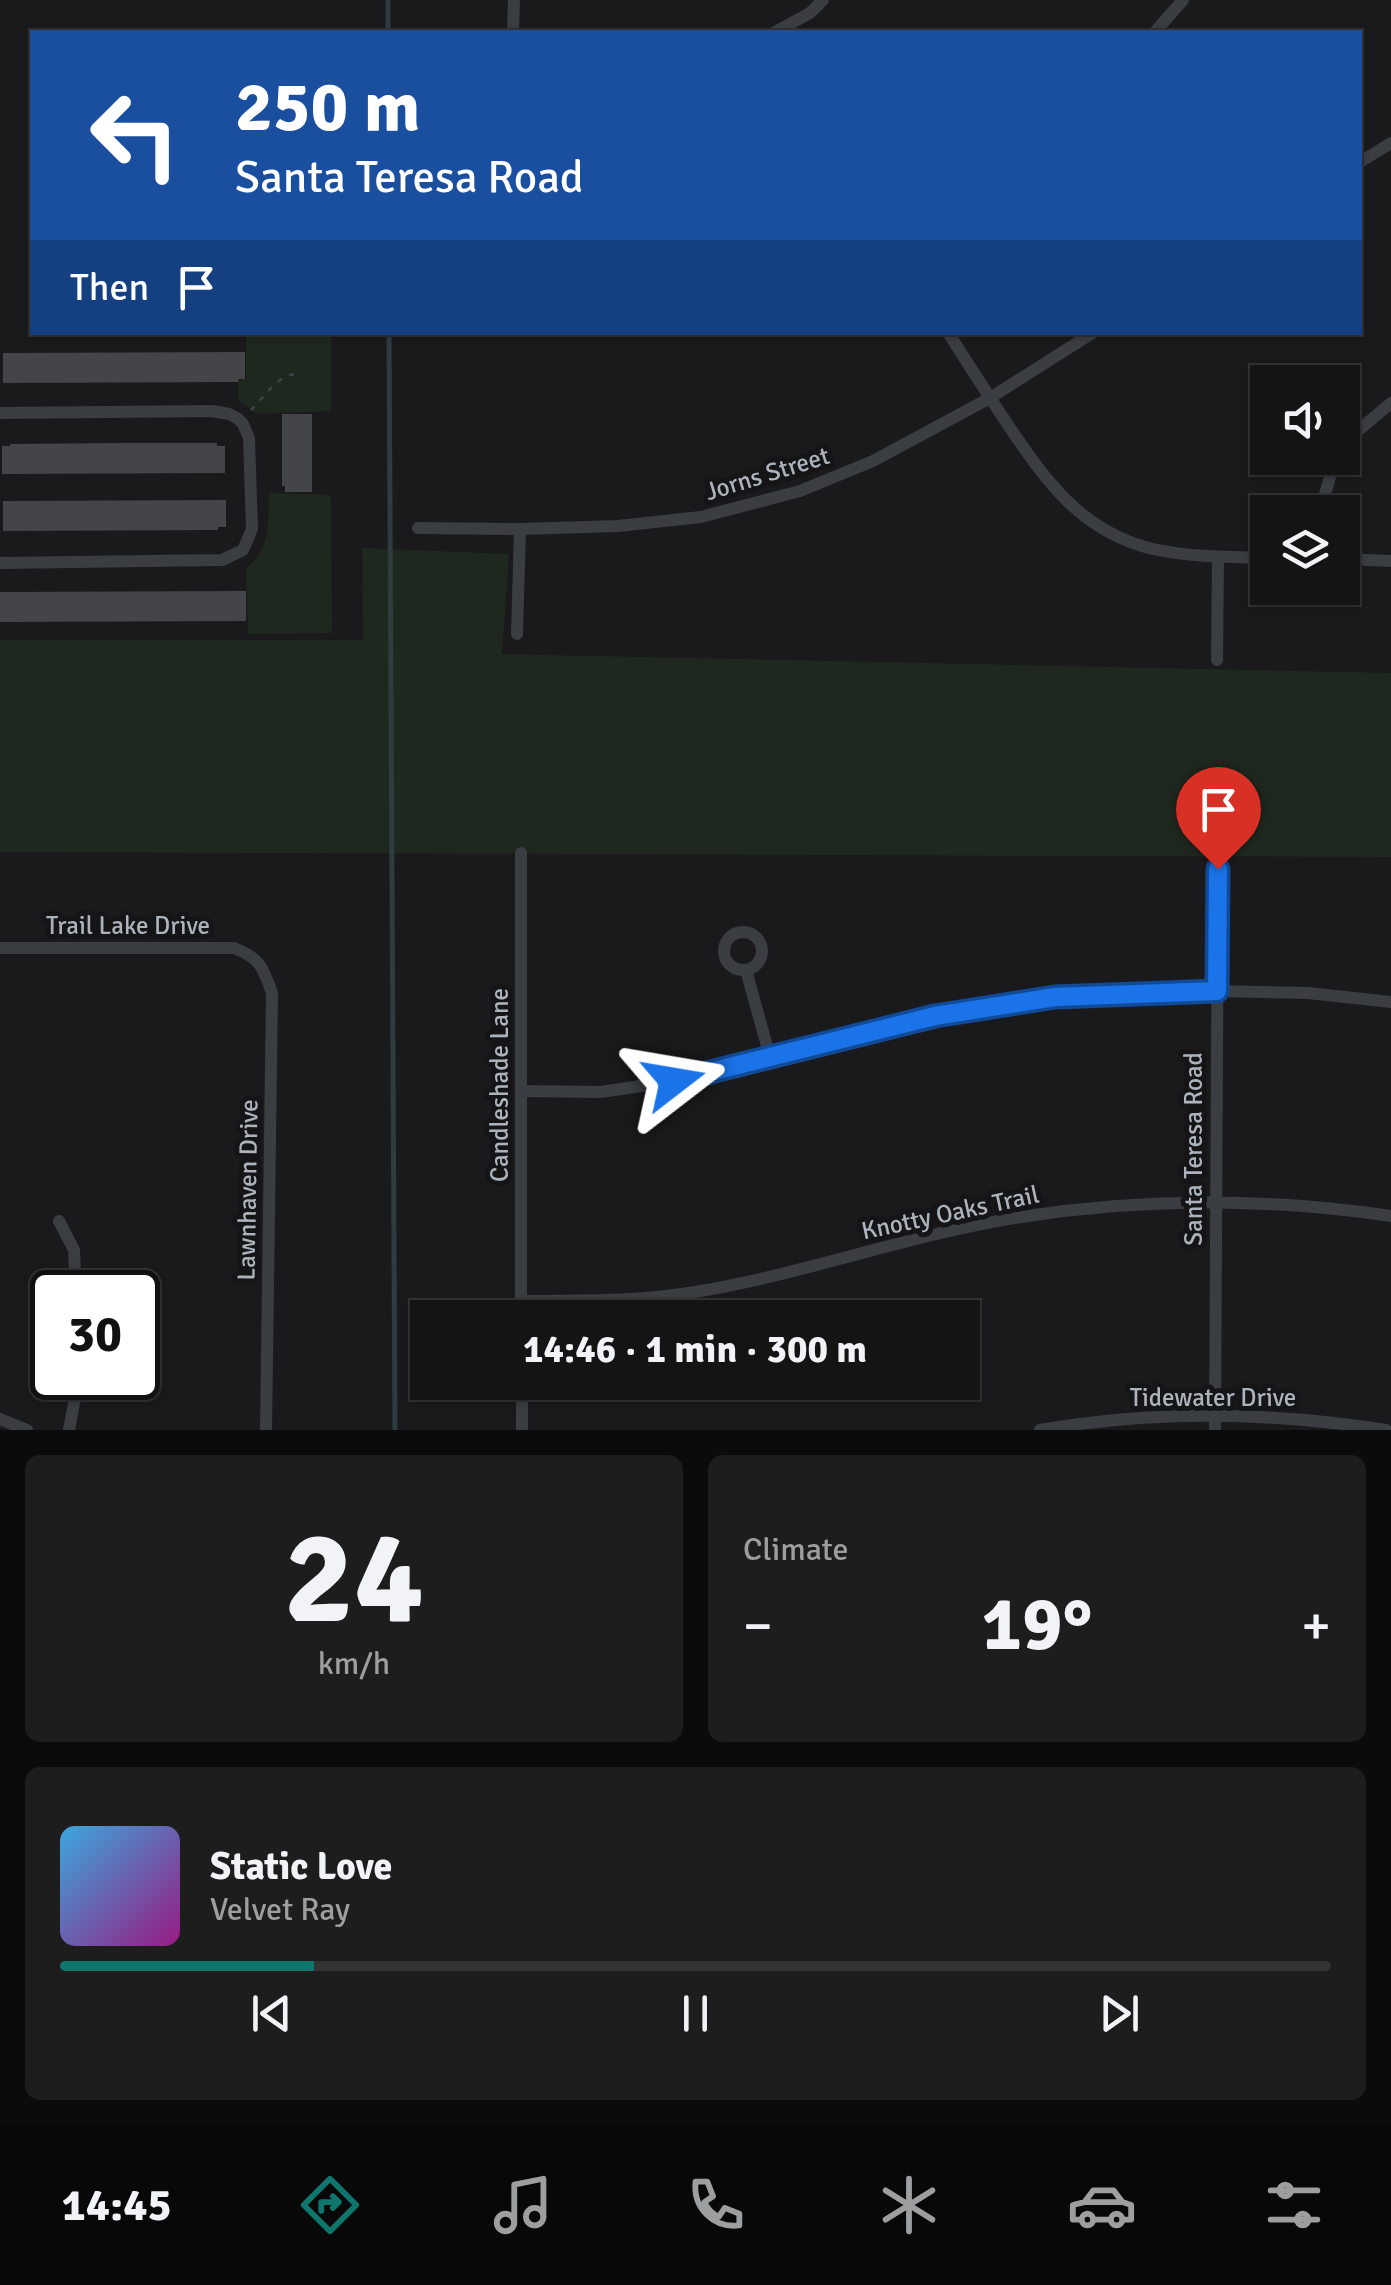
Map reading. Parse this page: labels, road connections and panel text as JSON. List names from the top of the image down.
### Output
{
  "streets": {
    "street": [
      "Jorns Street",
      "Trail Lake Drive",
      "Candleshade Lane",
      "Santa Teresa Road",
      "Lawnhaven Drive",
      "Knotty Oaks Trail",
      "Tidewater Drive"
    ]
  },
  "crossings": [
    ["Trail Lake Drive", "Lawnhaven Drive"],
    ["Santa Teresa Road", "Knotty Oaks Trail"],
    ["Santa Teresa Road", "Tidewater Drive"]
  ],
  "page": {
    "turn": ["250 m", "Santa Teresa Road"],
    "then": "Then",
    "limit": "30",
    "trip": "14:46 · 1 min · 300 m",
    "tile": [
      ["24", "km/h"],
      "Climate"
    ],
    "heat": ["−", "19°", "+"],
    "song": ["Static Love", "Velvet Ray"],
    "tabs": "14:45"
  }
}
